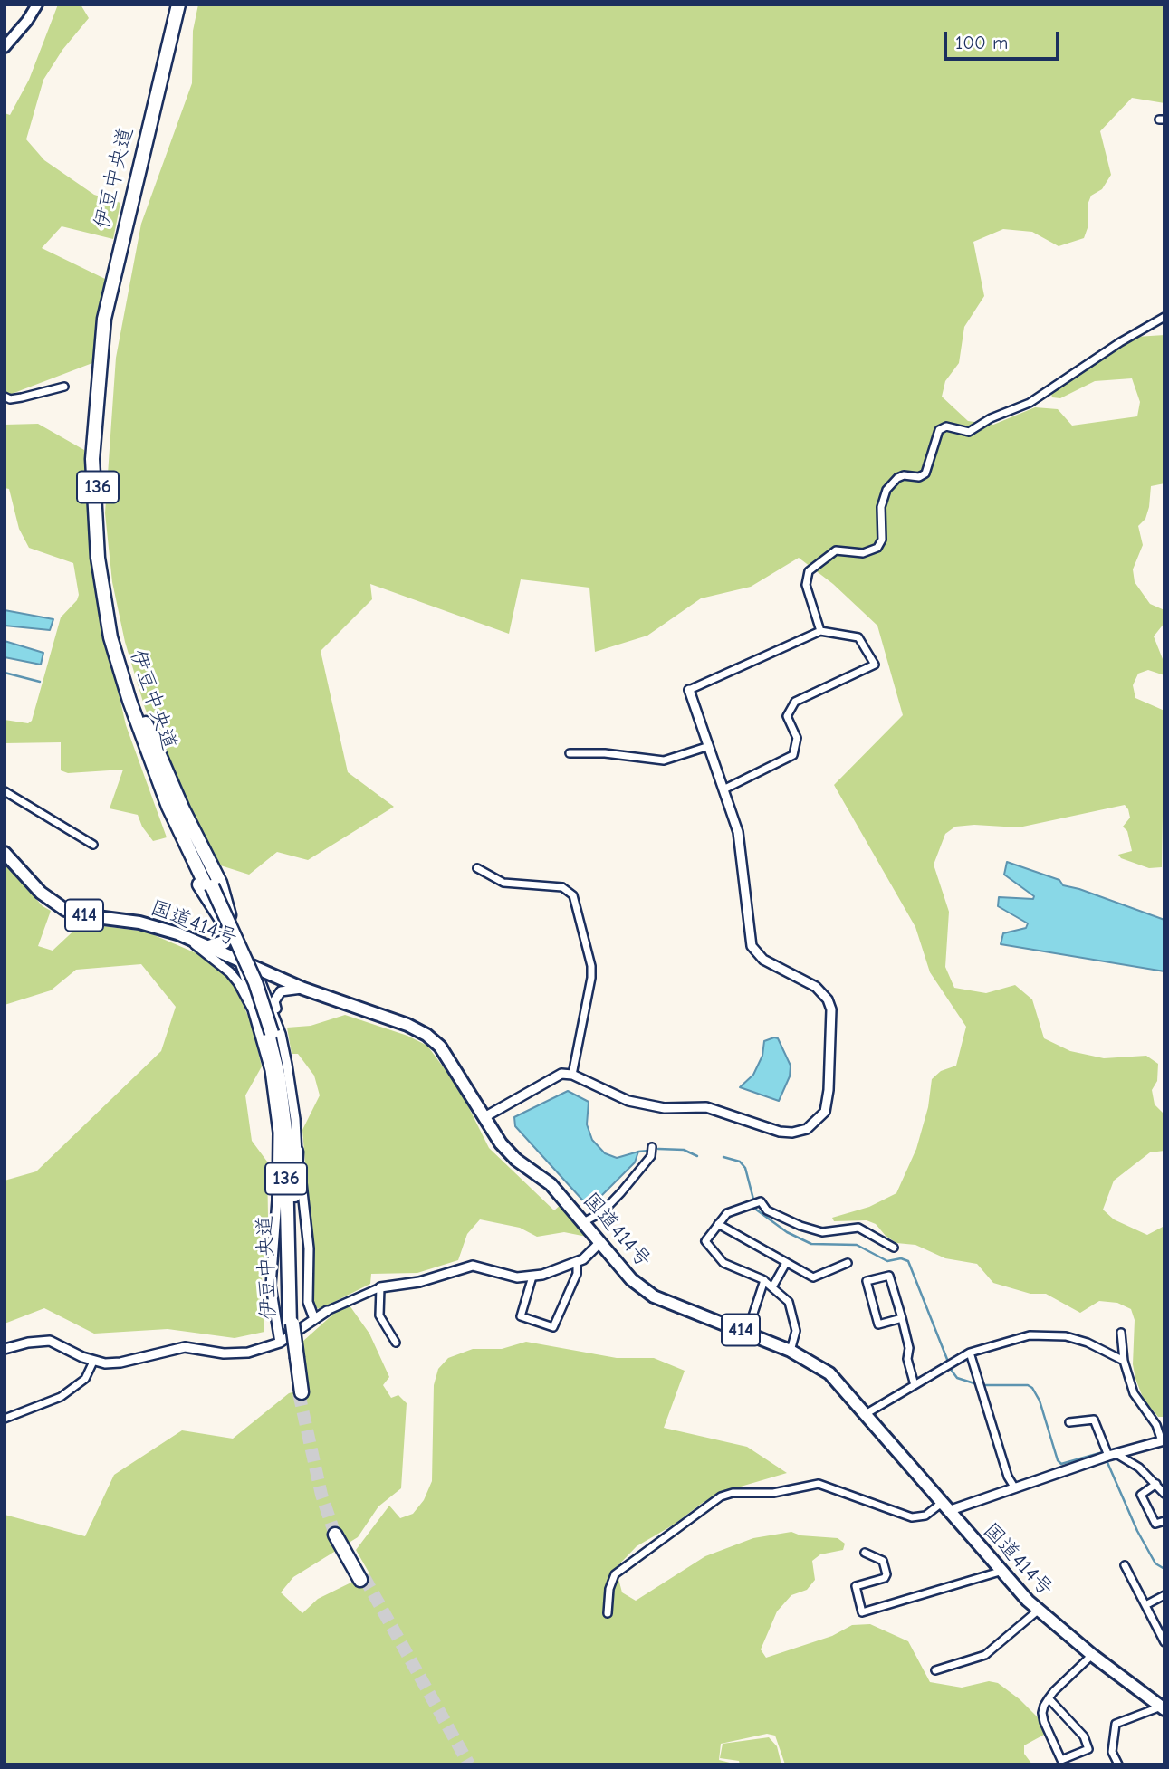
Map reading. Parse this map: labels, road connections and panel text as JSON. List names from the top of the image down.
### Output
{
  "streets": {
    "highway": [
      "伊豆中央道",
      "136",
      "414",
      "国道414号"
    ]
  },
  "scale_bar": "100 m"
}
